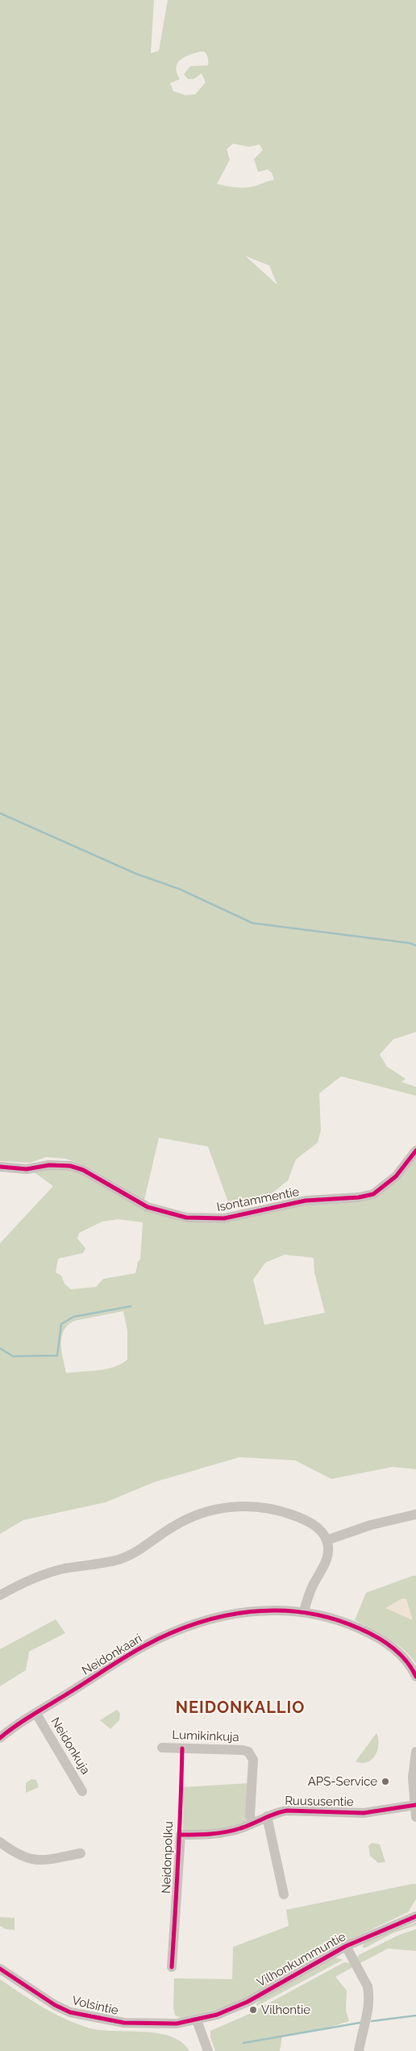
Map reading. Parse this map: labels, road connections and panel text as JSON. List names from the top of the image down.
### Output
{
  "streets": {
    "street": [
      "Isontammentie",
      "Neidonkaari",
      "Lumikinkuja",
      "Neidonkuja",
      "Ruususentie",
      "Neidonpolku",
      "Vilhonkummuntie",
      "Volsintie"
    ]
  },
  "crossings": [
    ["Neidonkaari", "Neidonkuja"],
    ["Lumikinkuja", "Ruususentie"],
    ["Ruususentie", "Neidonpolku"],
    ["Vilhonkummuntie", "Volsintie"]
  ],
  "districts": ["NEIDONKALLIO"],
  "places": ["APS-Service", "Vilhontie"]
}
